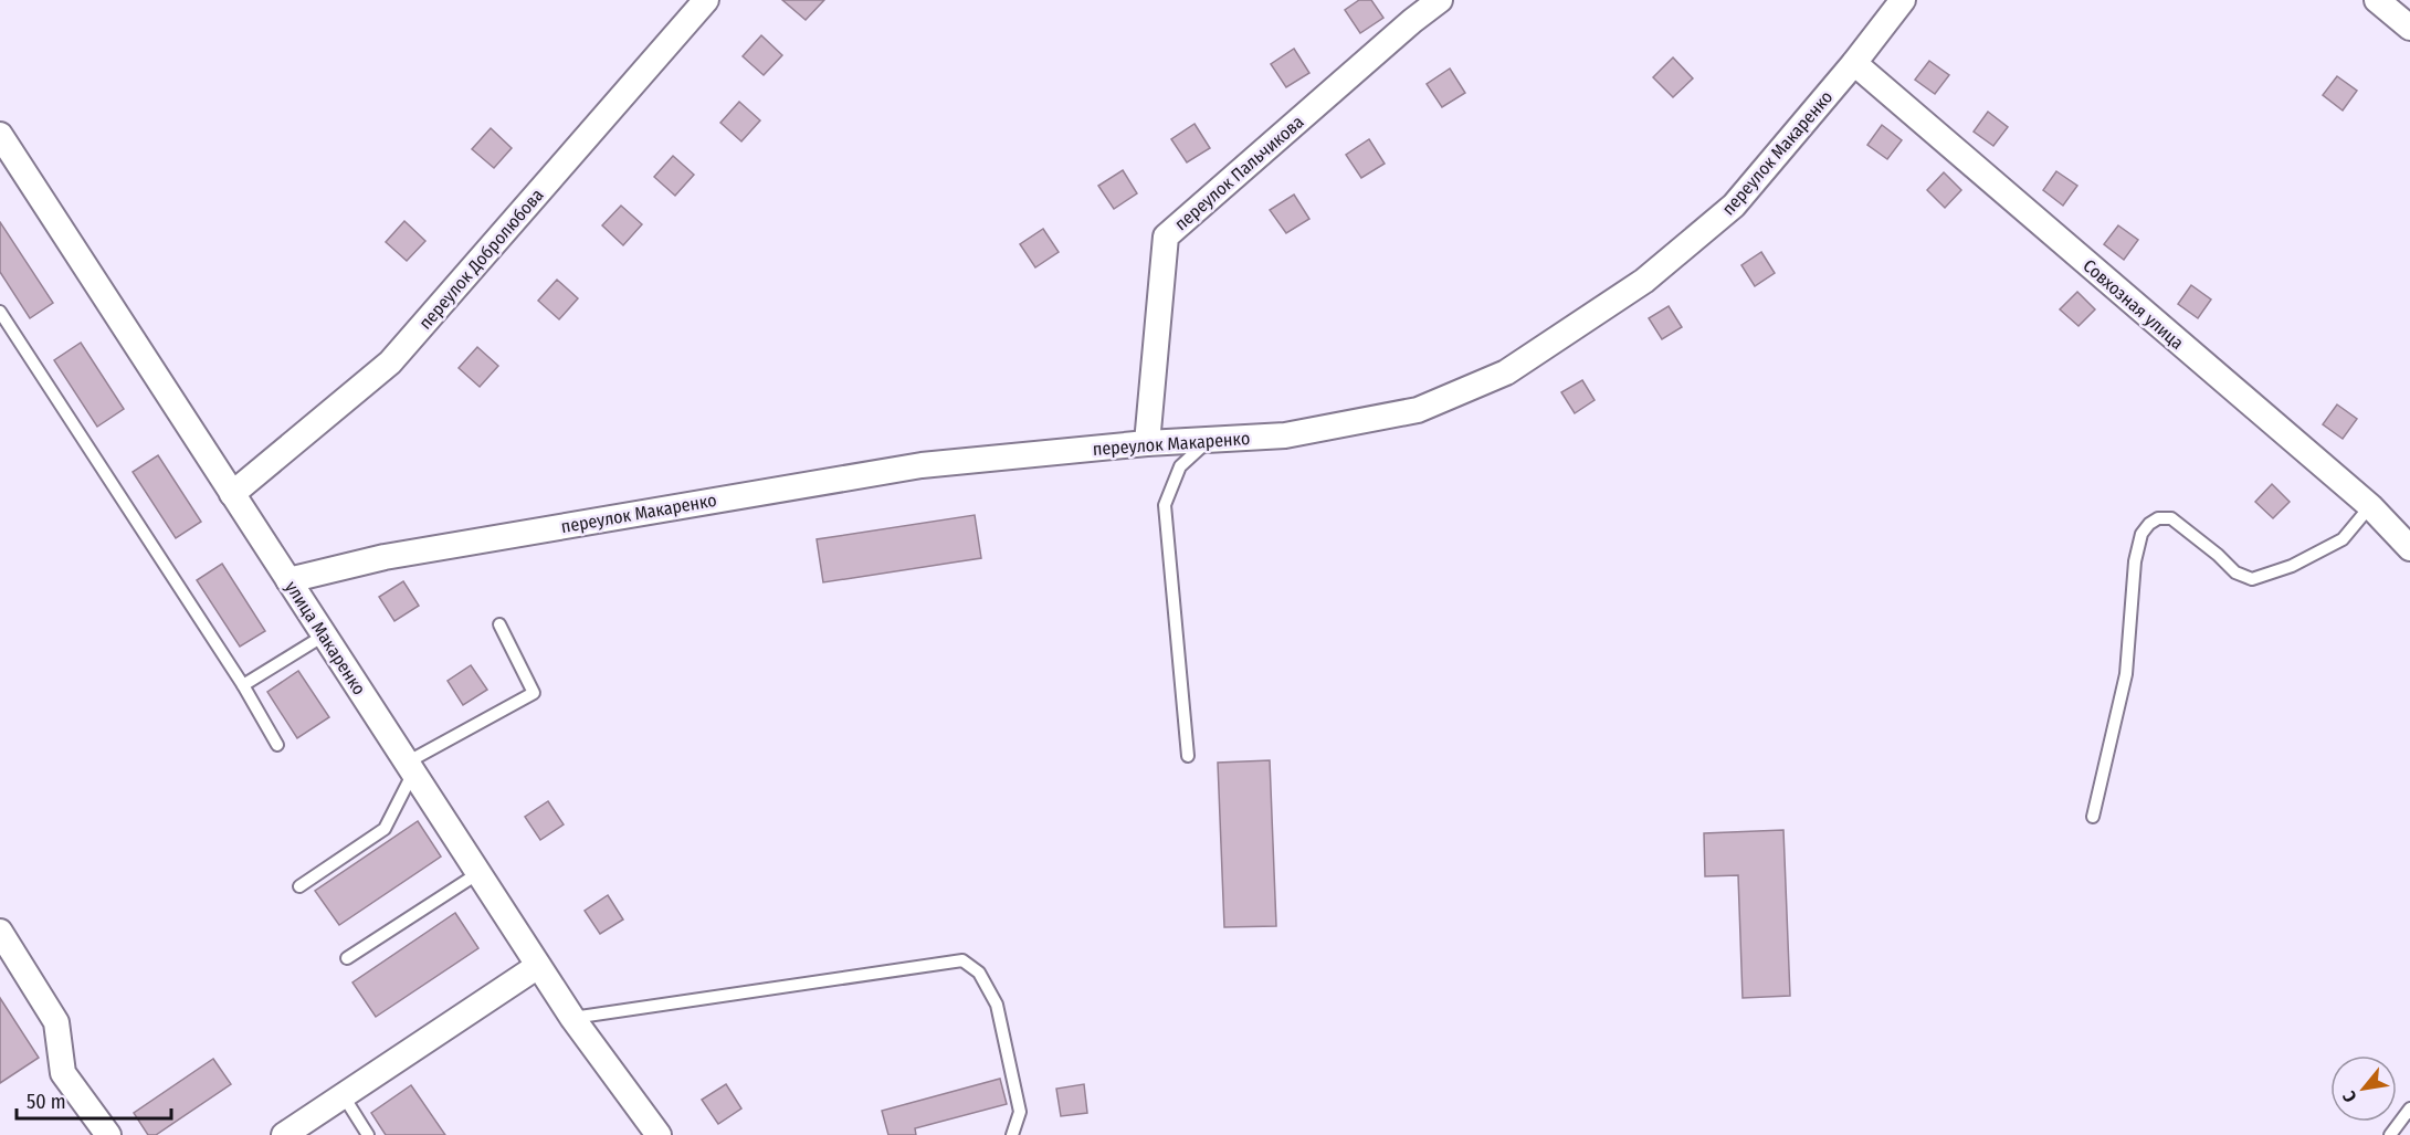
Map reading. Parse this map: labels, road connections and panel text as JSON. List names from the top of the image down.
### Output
{
  "streets": {
    "street": [
      "переулок Макаренко",
      "переулок Пальчикова",
      "переулок Добролюбова",
      "Совхозная улица",
      "улица Макаренко"
    ]
  },
  "crossings": [
    ["переулок Макаренко", "переулок Пальчикова"],
    ["переулок Макаренко", "Совхозная улица"],
    ["переулок Макаренко", "улица Макаренко"],
    ["переулок Добролюбова", "улица Макаренко"]
  ],
  "scale_bar": "50 m",
  "north": "bottom left"
}
